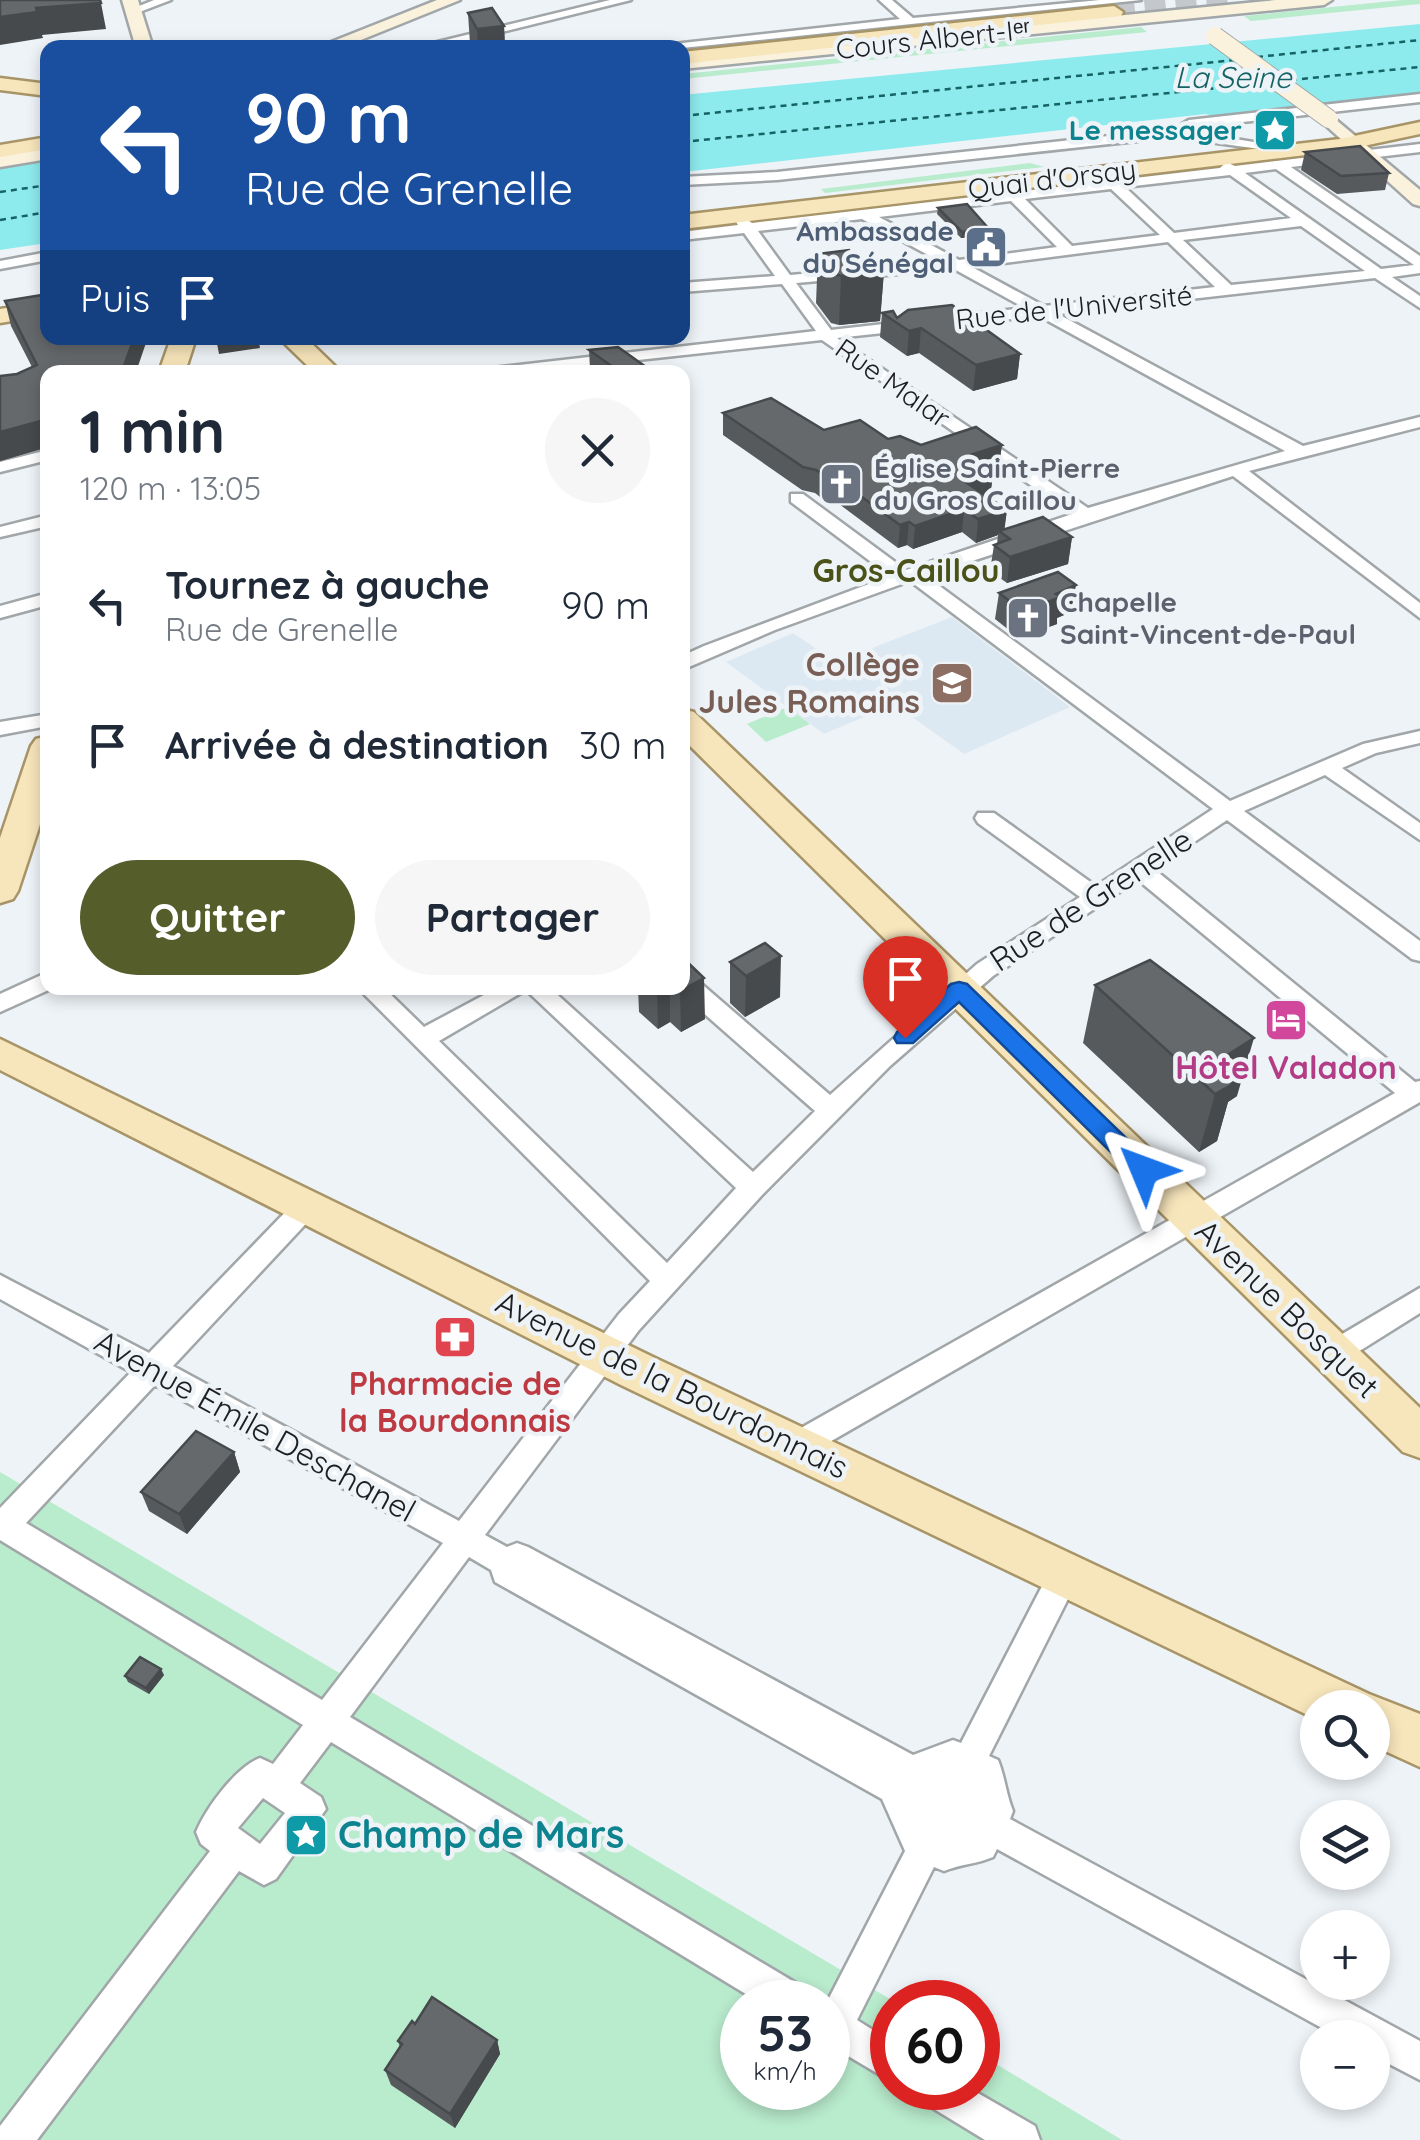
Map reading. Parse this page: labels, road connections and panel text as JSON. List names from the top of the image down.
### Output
{
  "streets": {
    "main road": ["Quai d'Orsay", "Avenue Bosquet", "Avenue de la Bourdonnais"],
    "street": [
      "Cours Albert-Iᵉʳ",
      "Rue de l'Université",
      "Rue Malar",
      "Rue de Grenelle",
      "Avenue Émile Deschanel"
    ]
  },
  "crossings": [
    ["Quai d'Orsay", "Rue Malar"],
    ["Rue de l'Université", "Rue Malar"],
    ["Rue de Grenelle", "Avenue Bosquet"],
    ["Rue de Grenelle", "Avenue de la Bourdonnais"],
    ["Rue de Grenelle", "Avenue Émile Deschanel"]
  ],
  "districts": ["Gros-Caillou"],
  "water": ["La Seine"],
  "places": {
    "place": ["Le messager", "Champ de Mars"],
    "public building": ["Ambassade du Sénégal"],
    "church": ["Église Saint-Pierre du Gros Caillou", "Chapelle Saint-Vincent-de-Paul"],
    "school or university": ["Collège Jules Romains"],
    "hotel": ["Hôtel Valadon"],
    "pharmacy": ["Pharmacie de la Bourdonnais"]
  },
  "page": {
    "turn": ["90 m", "Rue de Grenelle"],
    "then": "Puis",
    "heading": ["1 min", "120 m · 13:05"],
    "list": [
      {
        "name": "Tournez à gauche",
        "note": "Rue de Grenelle",
        "value": "90 m"
      },
      {
        "name": "Arrivée à destination",
        "value": "30 m"
      }
    ],
    "buttons": ["Quitter", "Partager"],
    "map_buttons": ["+", "−"],
    "speed": "53 km/h",
    "limit": "60"
  }
}
